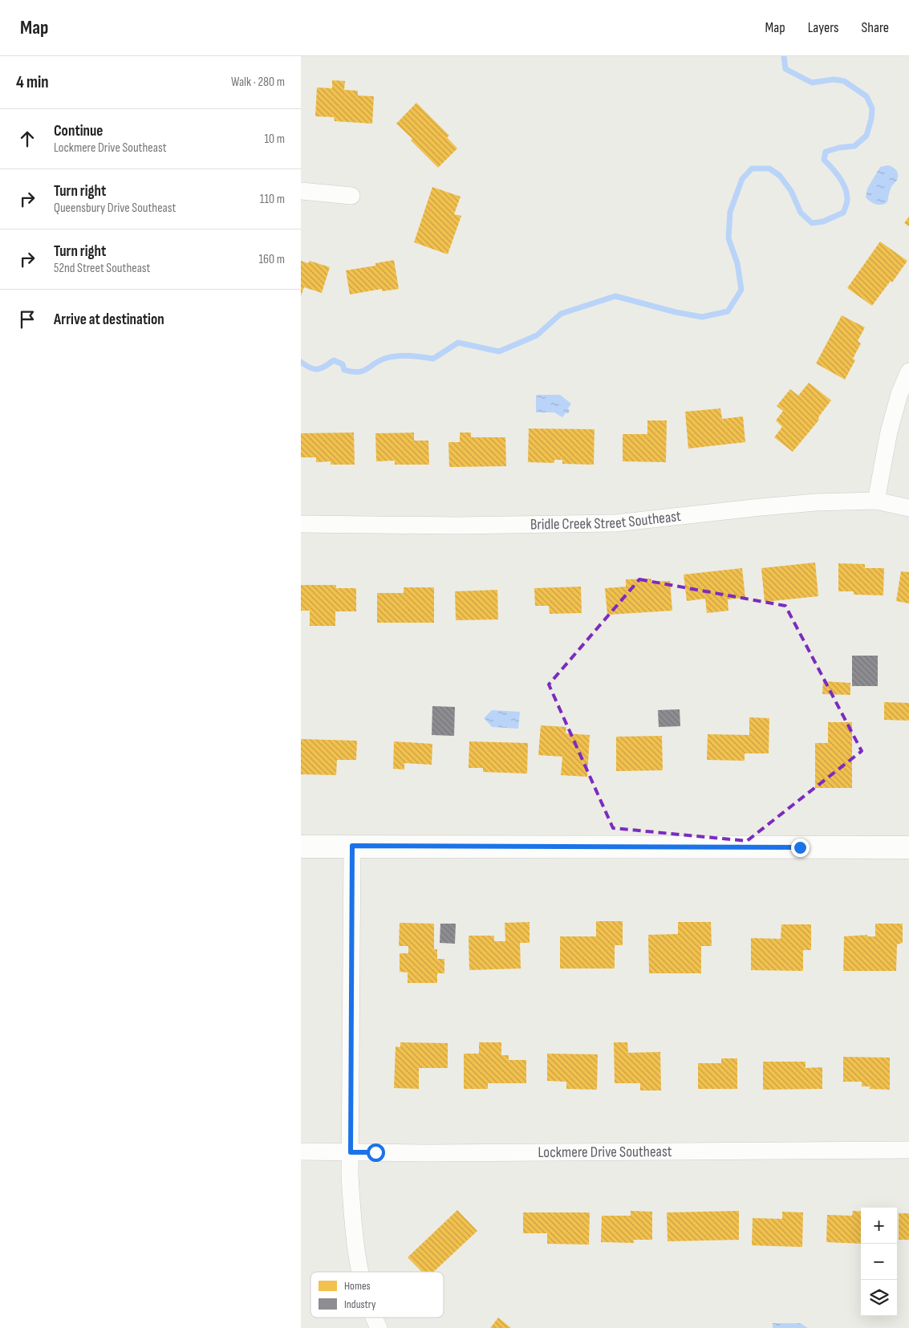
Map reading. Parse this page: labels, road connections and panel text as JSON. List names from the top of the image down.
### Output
{
  "streets": {
    "street": ["Bridle Creek Street Southeast", "Lockmere Drive Southeast"]
  },
  "legend": ["Homes", "Industry"],
  "page": {
    "header": "Map",
    "nav": ["Map", "Layers", "Share"],
    "heading": ["4 min", "Walk · 280 m"],
    "list": [
      ["Continue", "Lockmere Drive Southeast", "10 m"],
      ["Turn right", "Queensbury Drive Southeast", "110 m"],
      ["Turn right", "52nd Street Southeast", "160 m"],
      "Arrive at destination"
    ],
    "map_buttons": ["+", "−"]
  }
}
